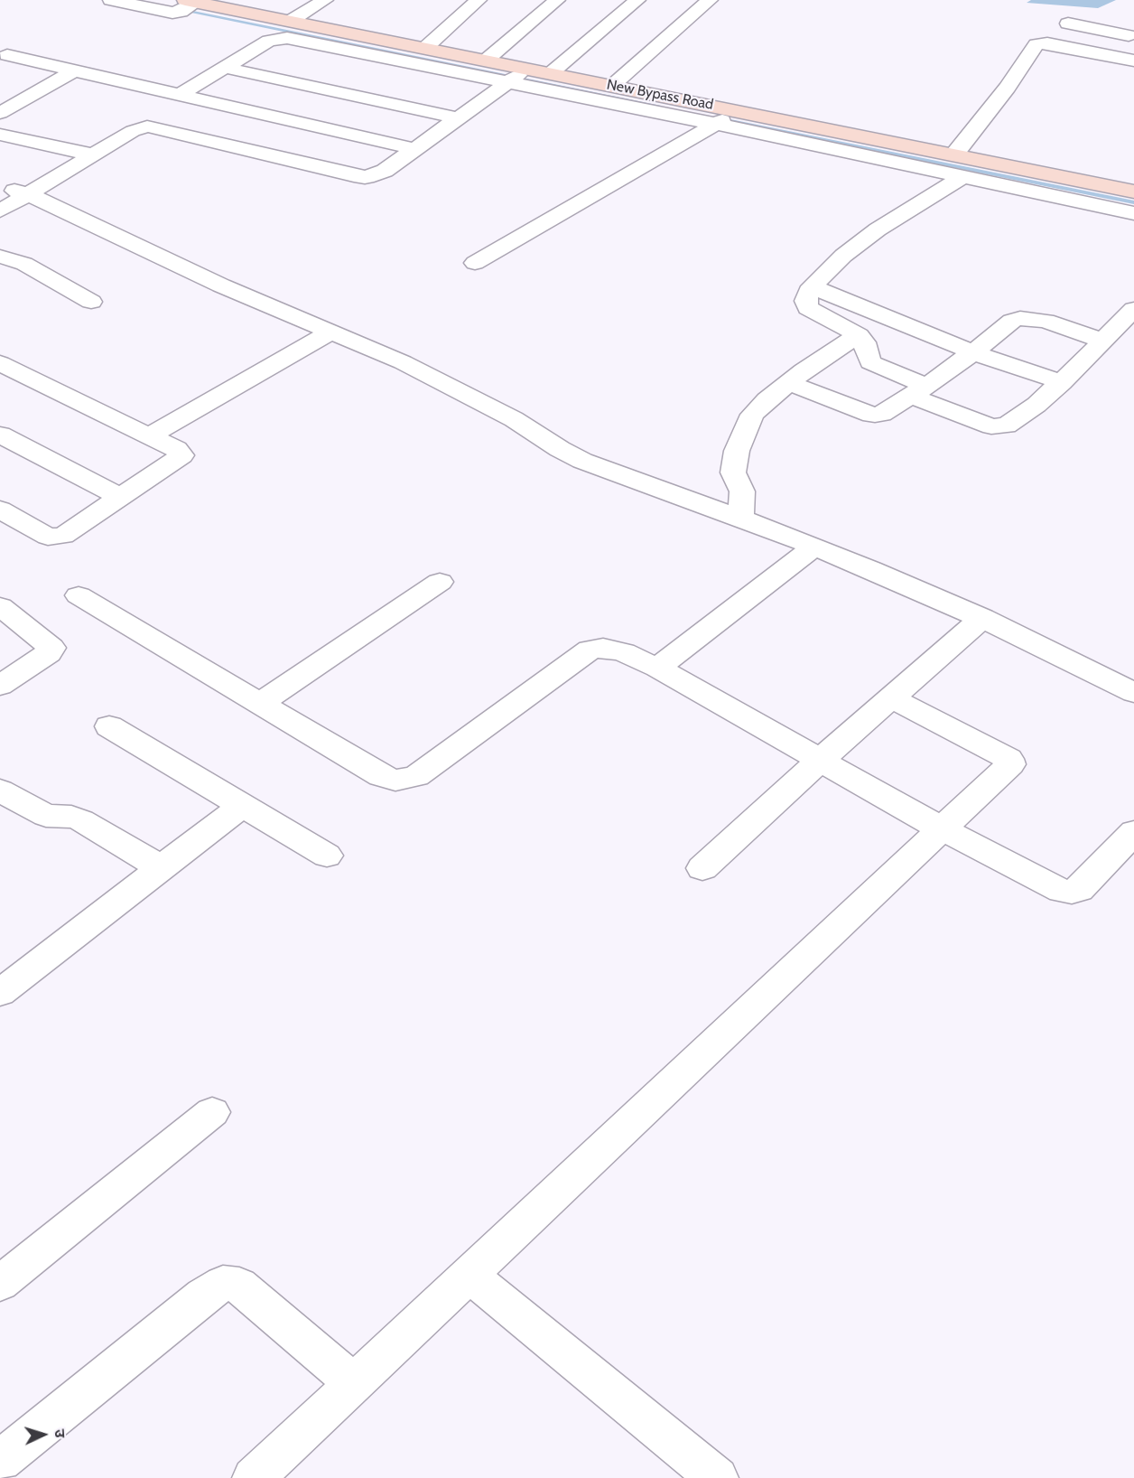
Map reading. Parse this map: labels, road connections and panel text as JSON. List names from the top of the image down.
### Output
{
  "streets": {
    "main road": ["New Bypass Road"]
  },
  "north": "right"
}
